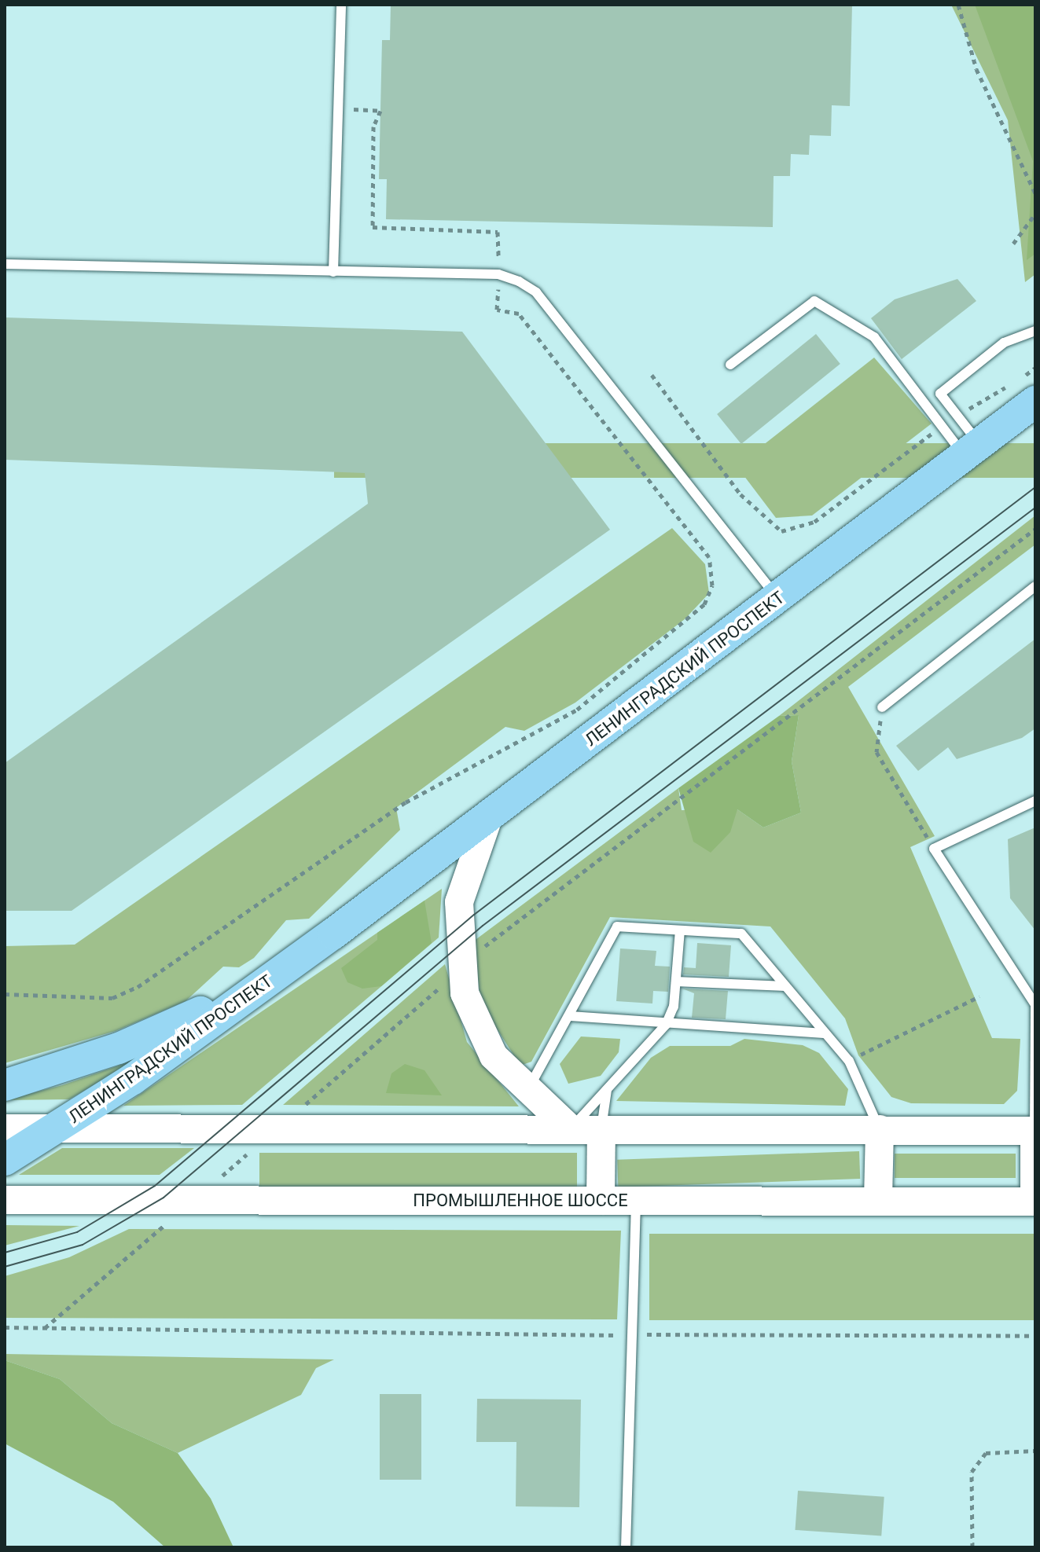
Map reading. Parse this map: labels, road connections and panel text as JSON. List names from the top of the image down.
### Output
{
  "streets": {
    "main road": ["ЛЕНИНГРАДСКИЙ ПРОСПЕКТ", "ПРОМЫШЛЕННОЕ ШОССЕ"]
  }
}
